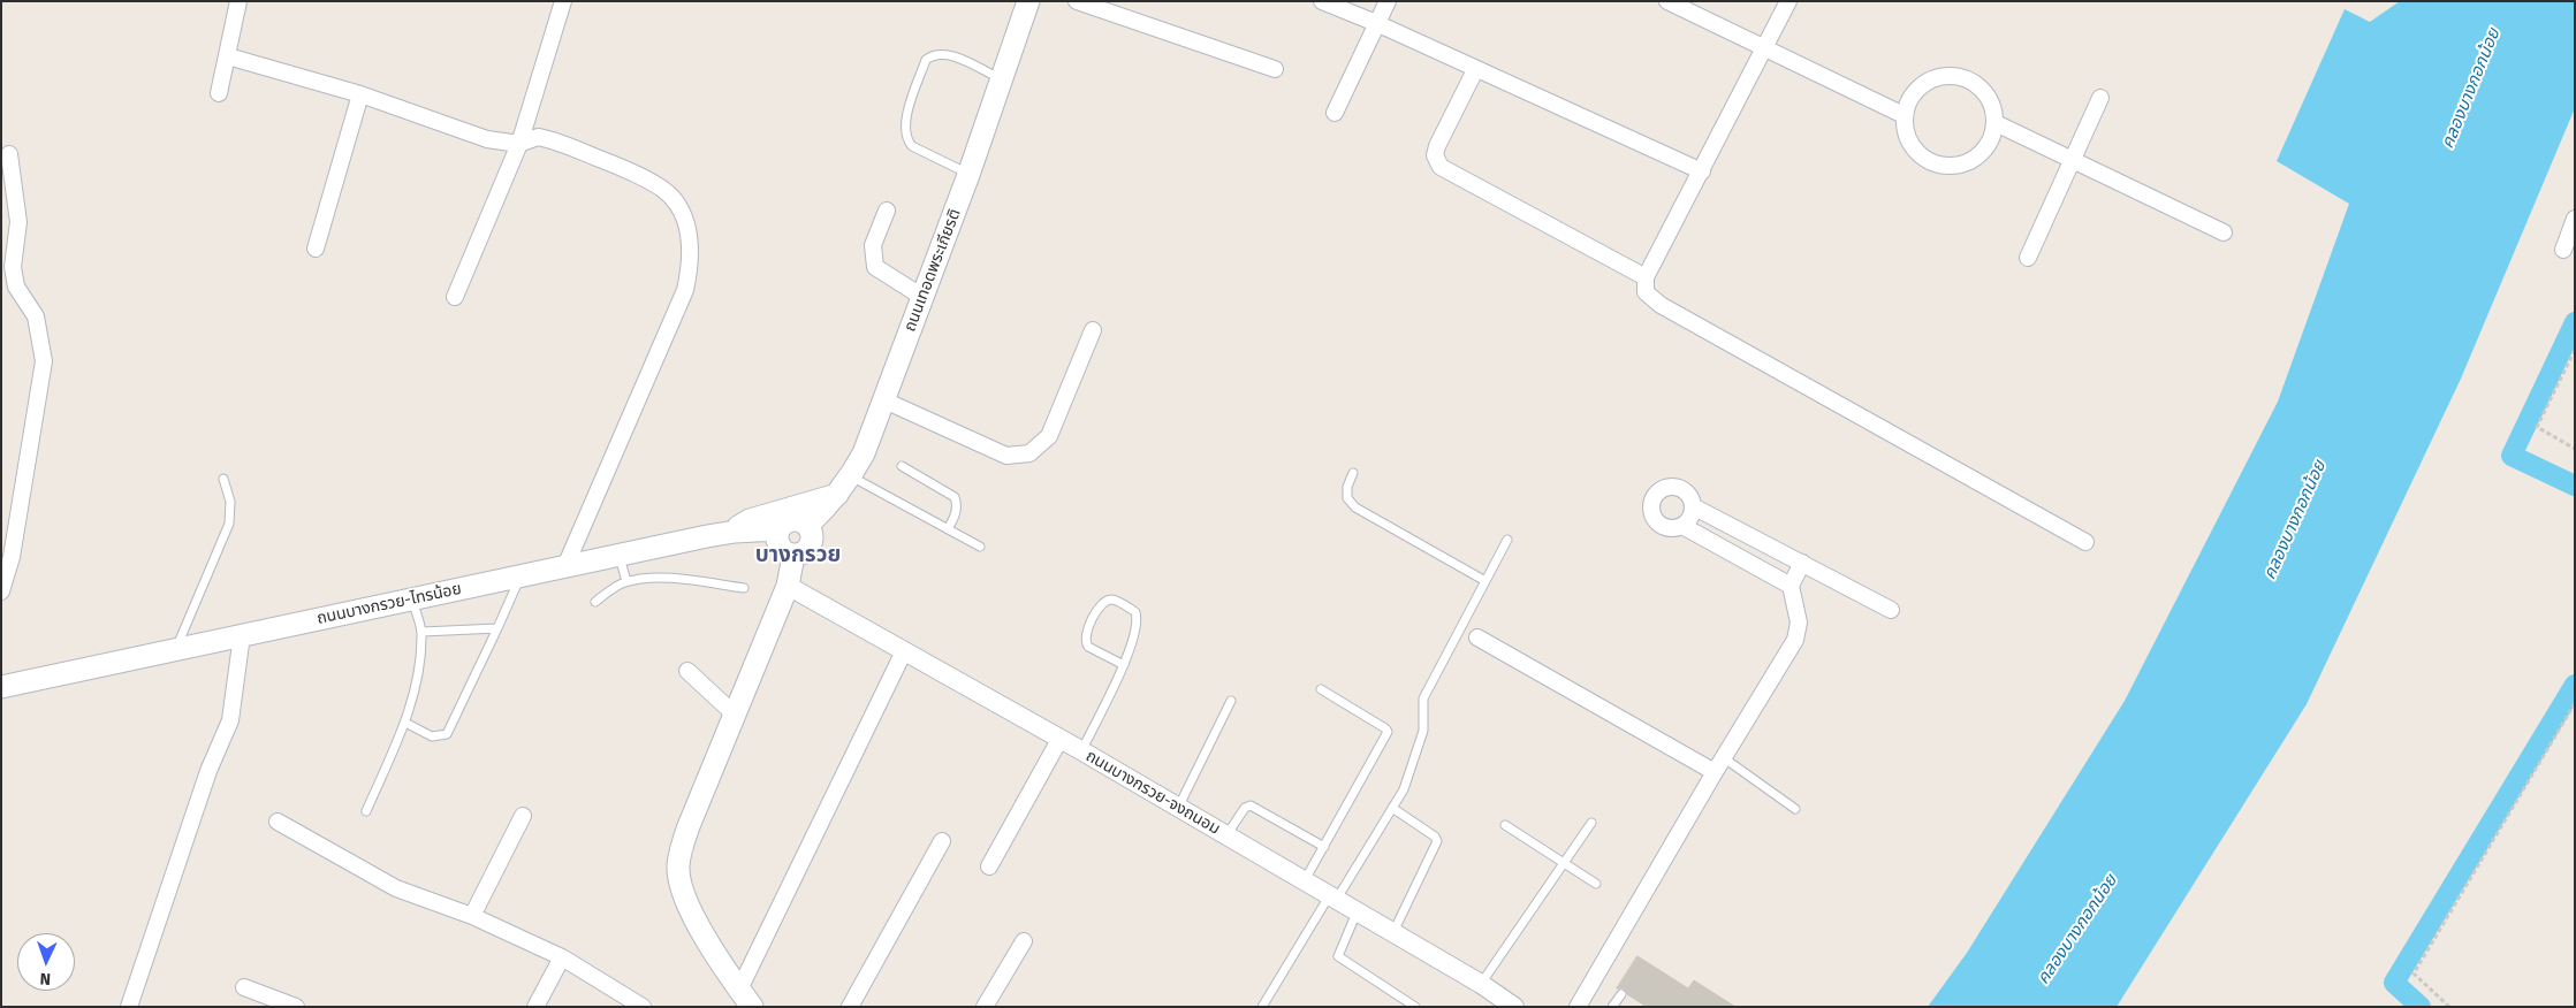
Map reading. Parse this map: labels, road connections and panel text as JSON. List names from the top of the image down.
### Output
{
  "streets": {
    "main road": ["ถนนเทอดพระเกียรติ", "ถนนบางกรวย-ไทรน้อย"],
    "street": ["ถนนบางกรวย-จงถนอม"]
  },
  "crossings": [
    ["ถนนเทอดพระเกียรติ", "ถนนบางกรวย-ไทรน้อย"]
  ],
  "districts": ["บางกรวย"],
  "water": ["คลองบางกอกน้อย"],
  "north": "bottom"
}
